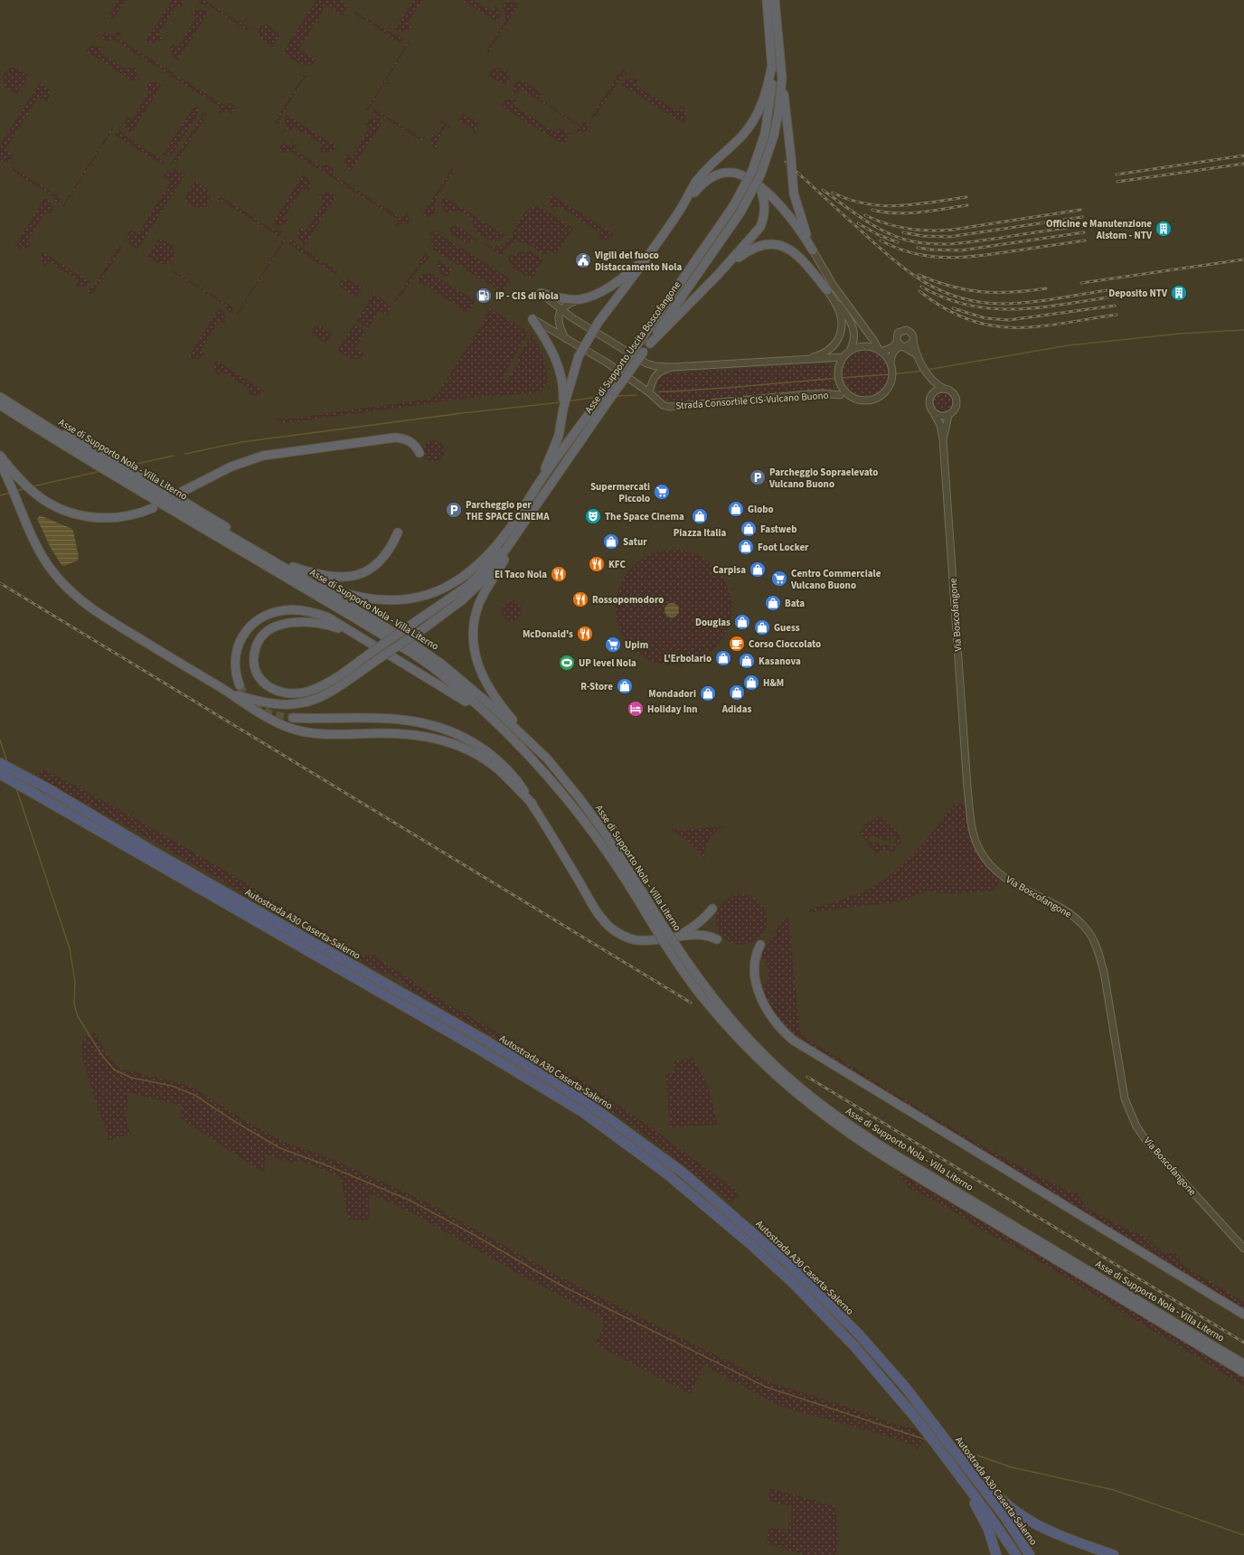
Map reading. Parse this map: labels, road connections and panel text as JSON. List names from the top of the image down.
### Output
{
  "streets": {
    "highway": ["Asse di Supporto Uscita Boscofangone", "Asse di Supporto Nola - Villa Literno", "Autostrada A30 Caserta-Salerno"],
    "street": ["Strada Consortile CIS-Vulcano Buono", "Via Boscofangone"]
  },
  "places": {
    "building": ["Officine e Manutenzione Alstom - NTV", "Deposito NTV"],
    "public building": ["Vigili del fuoco Distaccamento Nola"],
    "fuel station": ["IP - CIS di Nola"],
    "parking": ["Parcheggio Sopraelevato Vulcano Buono", "Parcheggio per THE SPACE CINEMA"],
    "supermarket": ["Supermercati Piccolo", "Centro Commerciale Vulcano Buono", "Upim"],
    "shop": [
      "Globo",
      "Piazza Italia",
      "Fastweb",
      "Satur",
      "Foot Locker",
      "Carpisa",
      "Bata",
      "Douglas",
      "Guess",
      "L'Erbolario",
      "Kasanova",
      "H&M",
      "R-Store",
      "Adidas",
      "Mondadori"
    ],
    "theatre": ["The Space Cinema"],
    "restaurant": [
      "KFC",
      "El Taco Nola",
      "Rossopomodoro",
      "McDonald's"
    ],
    "cafe": ["Corso Cioccolato"],
    "sports": ["UP level Nola"],
    "hotel": ["Holiday Inn"]
  }
}
